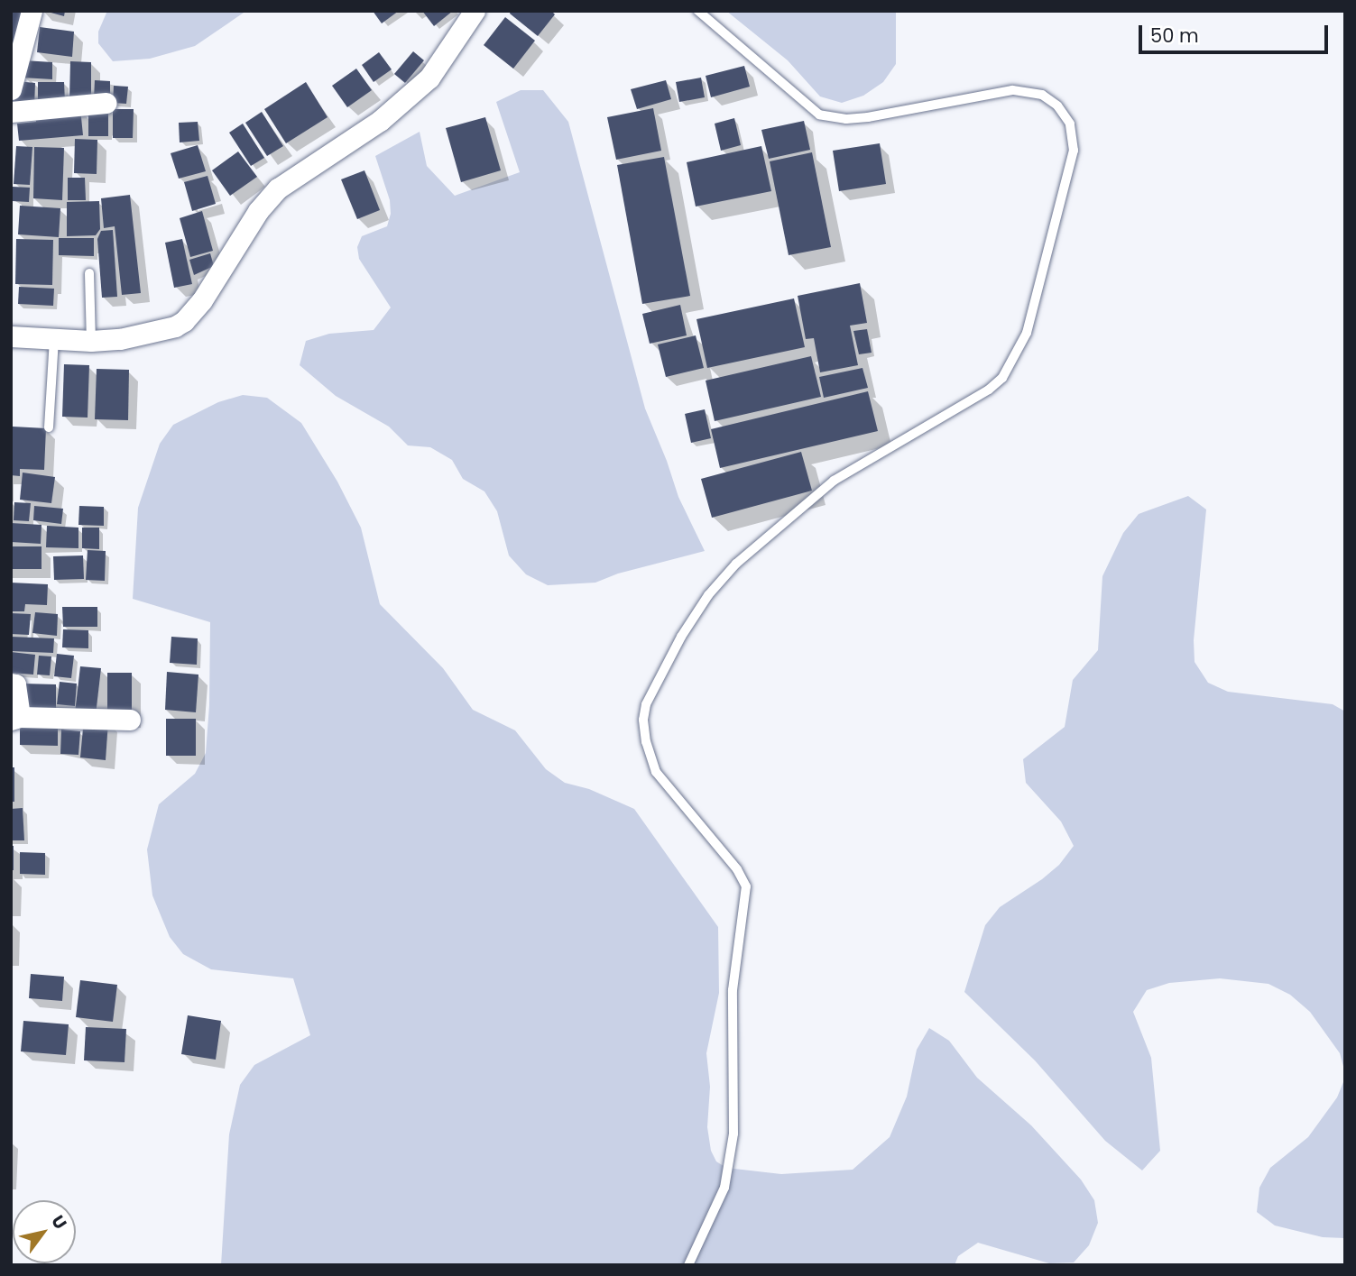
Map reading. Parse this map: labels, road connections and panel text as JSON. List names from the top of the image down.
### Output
{
  "scale_bar": "50 m",
  "north": "top right"
}
